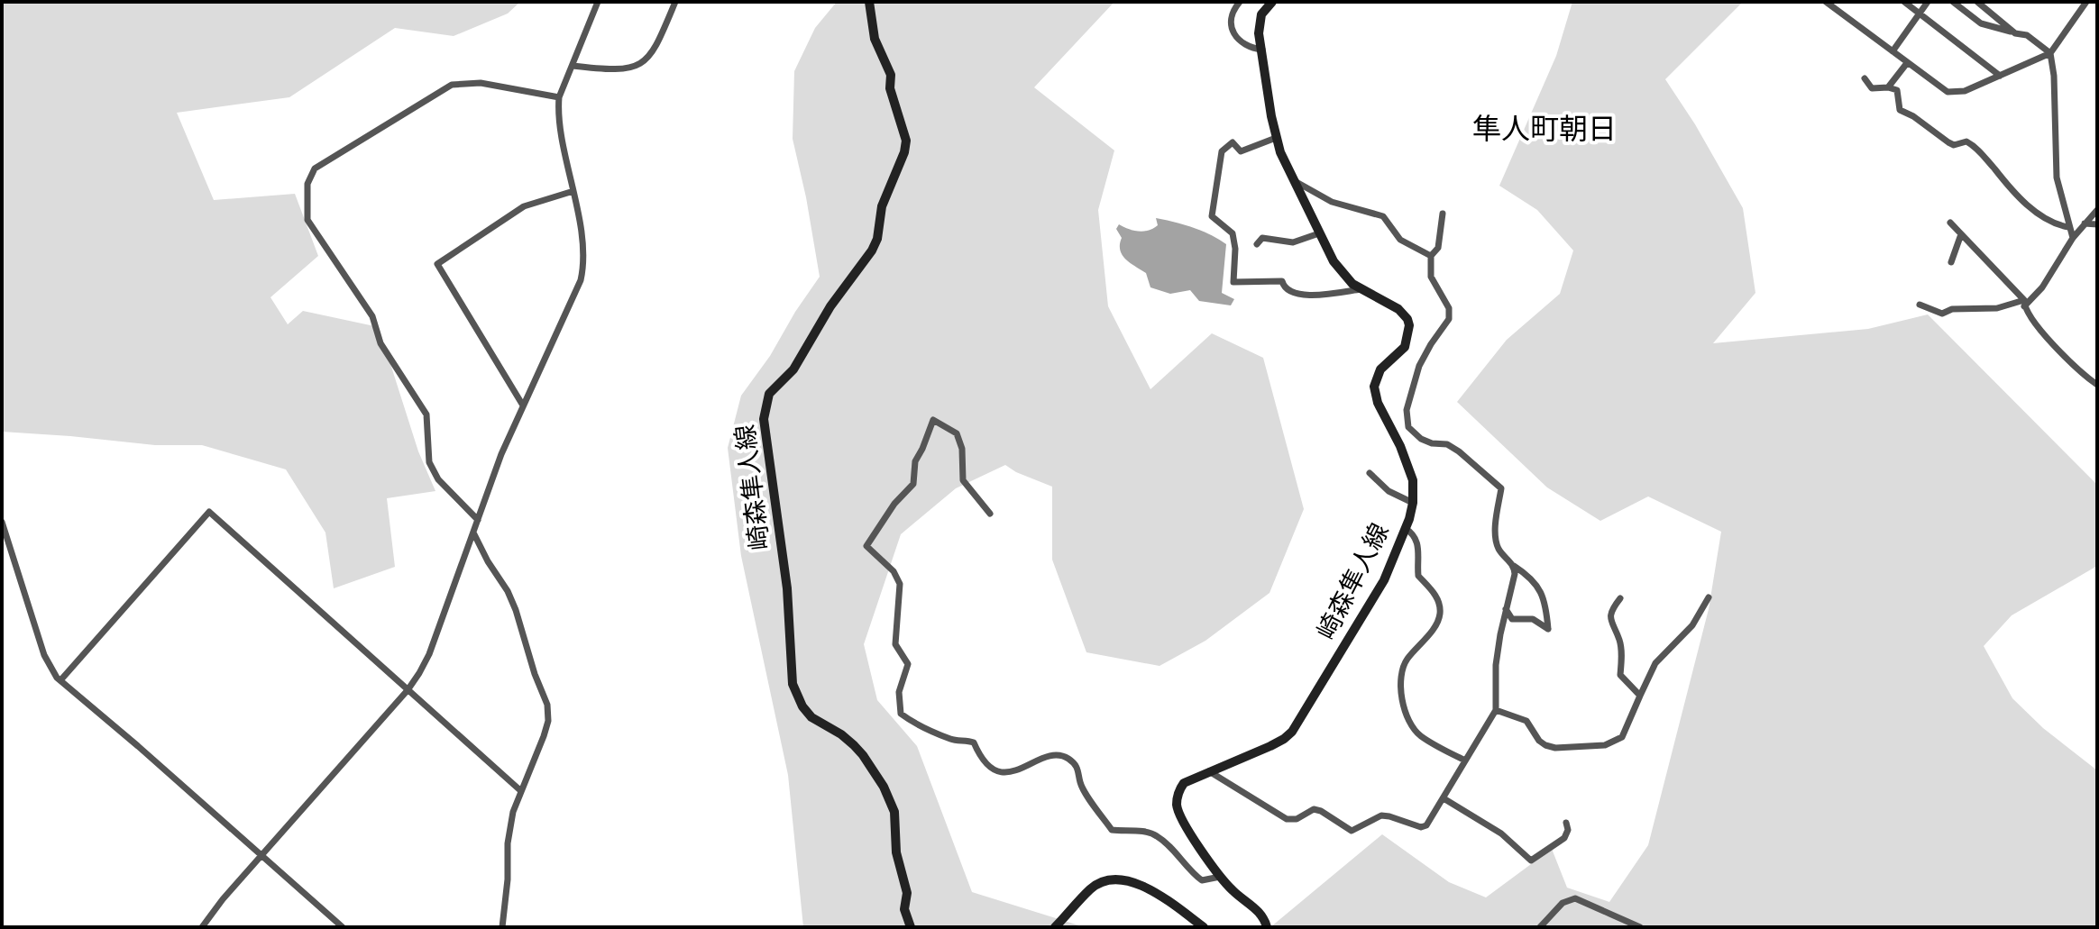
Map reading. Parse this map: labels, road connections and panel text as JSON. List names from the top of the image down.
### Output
{
  "streets": {
    "main road": ["崎森隼人線"]
  },
  "districts": ["隼人町朝日"]
}
